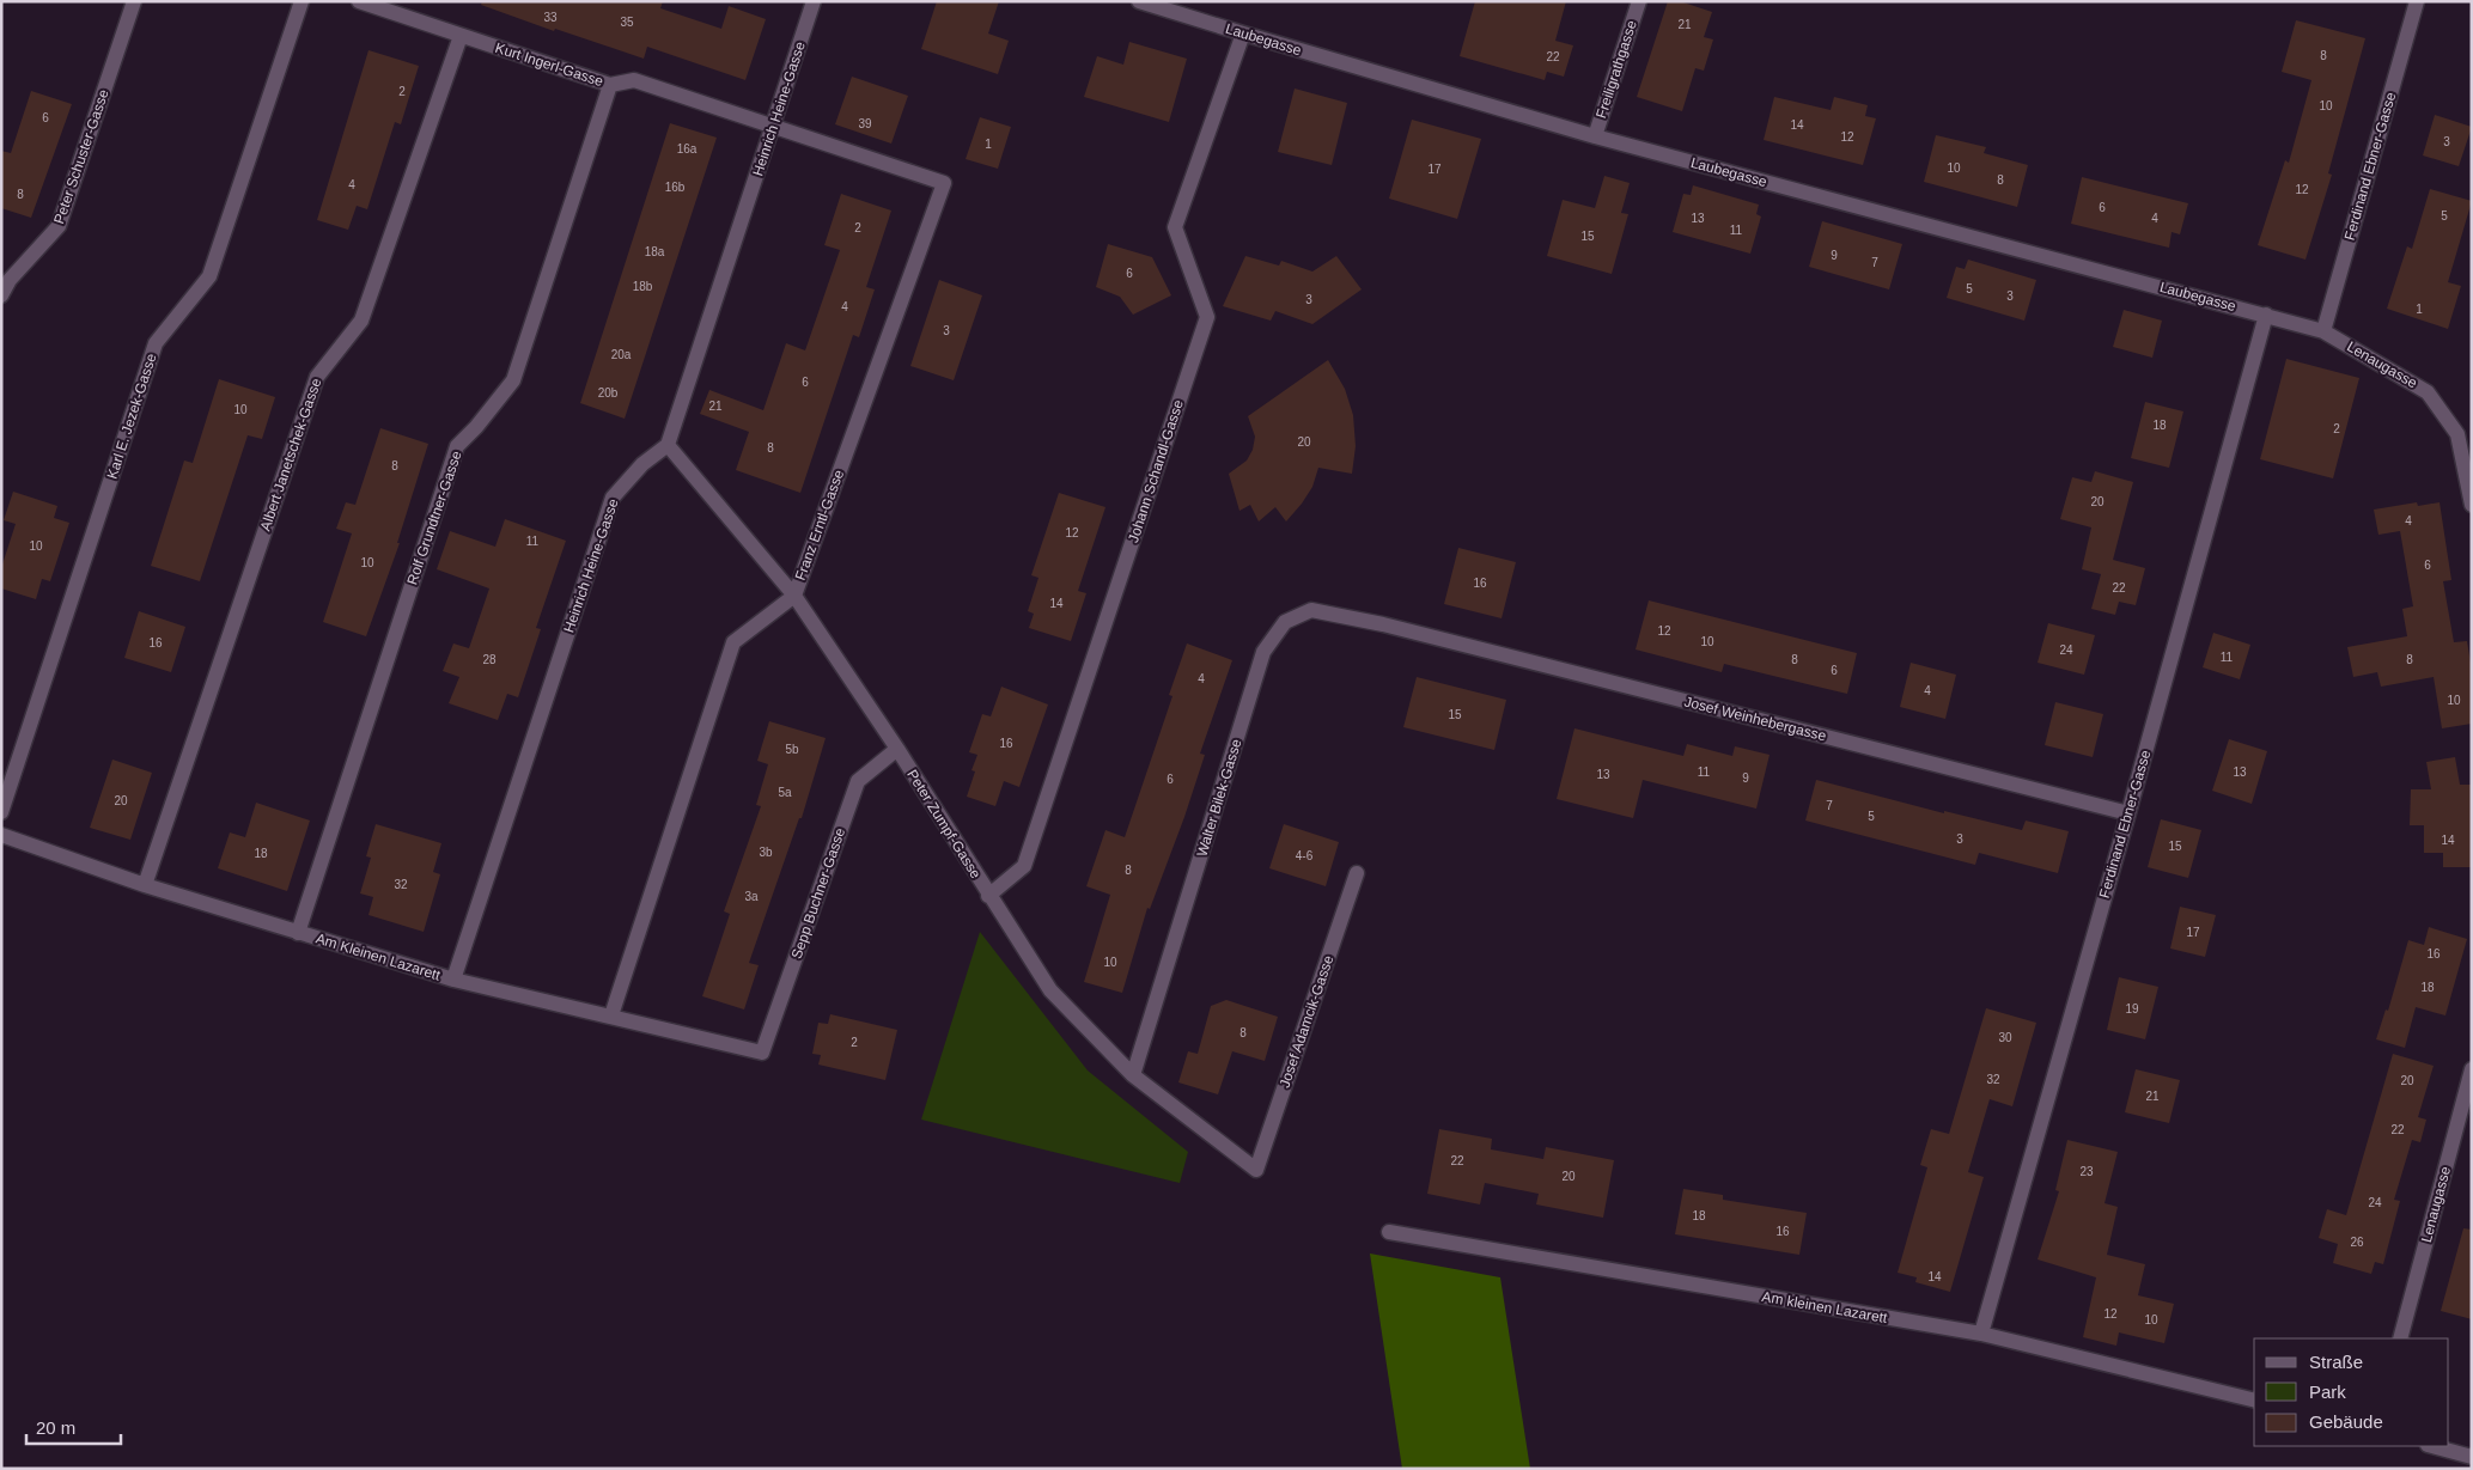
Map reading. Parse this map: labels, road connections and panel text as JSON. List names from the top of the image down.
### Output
{
  "streets": {
    "street": [
      "Laubegasse",
      "Kurt Ingerl-Gasse",
      "Freiligrathgasse",
      "Heinrich Heine-Gasse",
      "Peter Schuster-Gasse",
      "Ferdinand Ebner-Gasse",
      "Lenaugasse",
      "Karl E. Jezek-Gasse",
      "Albert Janetschek-Gasse",
      "Johann Schandl-Gasse",
      "Rolf Grundtner-Gasse",
      "Franz Erntl-Gasse",
      "Josef Weinhebergasse",
      "Walter Bilek-Gasse",
      "Peter Zumpf-Gasse",
      "Sepp Buchner-Gasse",
      "Am Kleinen Lazarett",
      "Josef Adamcik-Gasse",
      "Am kleinen Lazarett"
    ]
  },
  "crossings": [
    ["Laubegasse", "Freiligrathgasse"],
    ["Laubegasse", "Ferdinand Ebner-Gasse"],
    ["Laubegasse", "Lenaugasse"],
    ["Laubegasse", "Johann Schandl-Gasse"],
    ["Kurt Ingerl-Gasse", "Heinrich Heine-Gasse"],
    ["Kurt Ingerl-Gasse", "Albert Janetschek-Gasse"],
    ["Kurt Ingerl-Gasse", "Rolf Grundtner-Gasse"],
    ["Kurt Ingerl-Gasse", "Franz Erntl-Gasse"],
    ["Heinrich Heine-Gasse", "Franz Erntl-Gasse"],
    ["Heinrich Heine-Gasse", "Peter Zumpf-Gasse"],
    ["Heinrich Heine-Gasse", "Am Kleinen Lazarett"],
    ["Ferdinand Ebner-Gasse", "Lenaugasse"],
    ["Ferdinand Ebner-Gasse", "Josef Weinhebergasse"],
    ["Ferdinand Ebner-Gasse", "Am kleinen Lazarett"],
    ["Albert Janetschek-Gasse", "Am Kleinen Lazarett"],
    ["Johann Schandl-Gasse", "Peter Zumpf-Gasse"],
    ["Rolf Grundtner-Gasse", "Am Kleinen Lazarett"],
    ["Franz Erntl-Gasse", "Peter Zumpf-Gasse"],
    ["Franz Erntl-Gasse", "Am Kleinen Lazarett"],
    ["Josef Weinhebergasse", "Walter Bilek-Gasse"],
    ["Walter Bilek-Gasse", "Peter Zumpf-Gasse"],
    ["Peter Zumpf-Gasse", "Sepp Buchner-Gasse"],
    ["Peter Zumpf-Gasse", "Josef Adamcik-Gasse"],
    ["Sepp Buchner-Gasse", "Am Kleinen Lazarett"]
  ],
  "house_numbers": [
    "33",
    "35",
    "21",
    "8",
    "22",
    "2",
    "10",
    "6",
    "39",
    "14",
    "12",
    "3",
    "1",
    "16a",
    "10",
    "17",
    "8",
    "4",
    "16b",
    "12",
    "8",
    "6",
    "5",
    "13",
    "4",
    "2",
    "11",
    "15",
    "18a",
    "9",
    "7",
    "6",
    "18b",
    "5",
    "3",
    "3",
    "4",
    "1",
    "3",
    "20a",
    "6",
    "20b",
    "21",
    "10",
    "18",
    "2",
    "20",
    "8",
    "8",
    "20",
    "4",
    "12",
    "11",
    "10",
    "10",
    "6",
    "16",
    "22",
    "14",
    "12",
    "10",
    "16",
    "24",
    "11",
    "28",
    "8",
    "8",
    "6",
    "4",
    "4",
    "10",
    "15",
    "16",
    "5b",
    "11",
    "13",
    "13",
    "9",
    "6",
    "5a",
    "20",
    "7",
    "5",
    "3",
    "14",
    "15",
    "3b",
    "18",
    "4-6",
    "8",
    "32",
    "3a",
    "17",
    "16",
    "10",
    "18",
    "19",
    "8",
    "30",
    "2",
    "32",
    "20",
    "21",
    "22",
    "22",
    "23",
    "20",
    "24",
    "18",
    "16",
    "26",
    "14",
    "12",
    "10"
  ],
  "legend": ["Straße", "Park", "Gebäude"],
  "scale_bar": "20 m"
}
